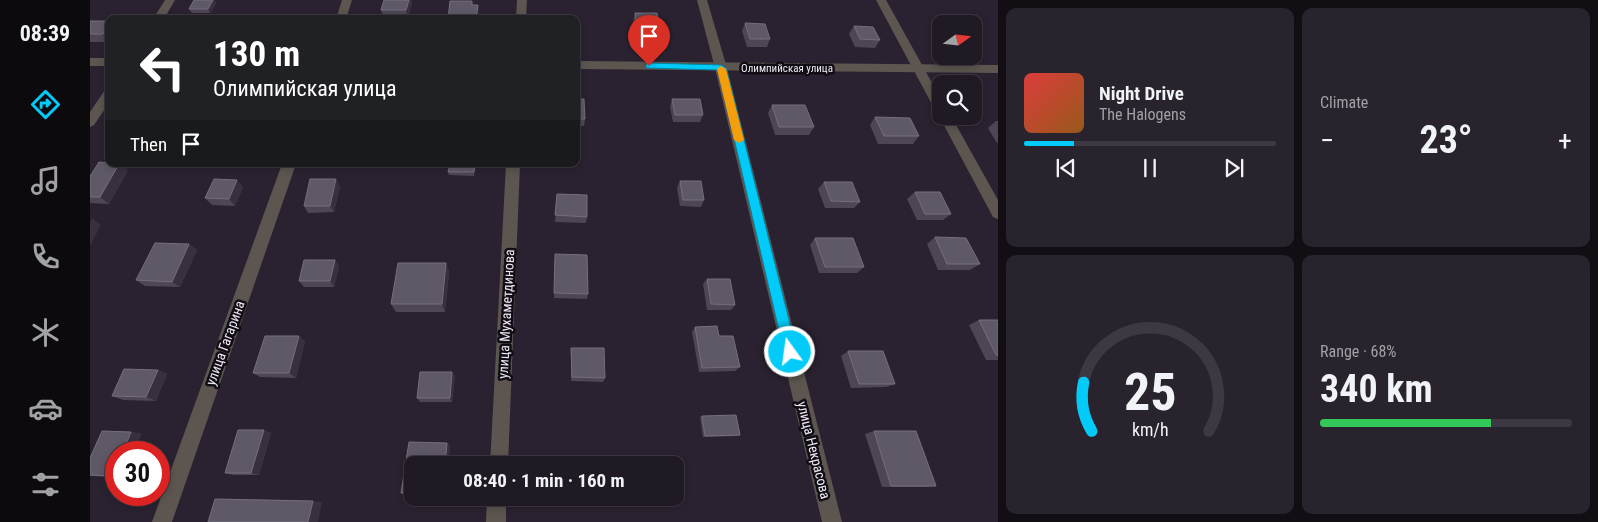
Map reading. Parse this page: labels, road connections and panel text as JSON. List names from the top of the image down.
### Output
{
  "streets": {
    "street": [
      "Олимпийская улица",
      "улица Мухаметдинова",
      "улица Гагарина",
      "улица Некрасова"
    ]
  },
  "crossings": [
    ["Олимпийская улица", "улица Некрасова"]
  ],
  "north": "right",
  "page": {
    "tabs": "08:39",
    "tile": [
      "Climate",
      ["Range · 68%", "340 km"]
    ],
    "turn": ["130 m", "Олимпийская улица"],
    "song": ["Night Drive", "The Halogens"],
    "then": "Then",
    "heat": ["−", "23°", "+"],
    "limit": "30",
    "trip": "08:40 · 1 min · 160 m",
    "gauge": ["25", "km/h"]
  }
}
